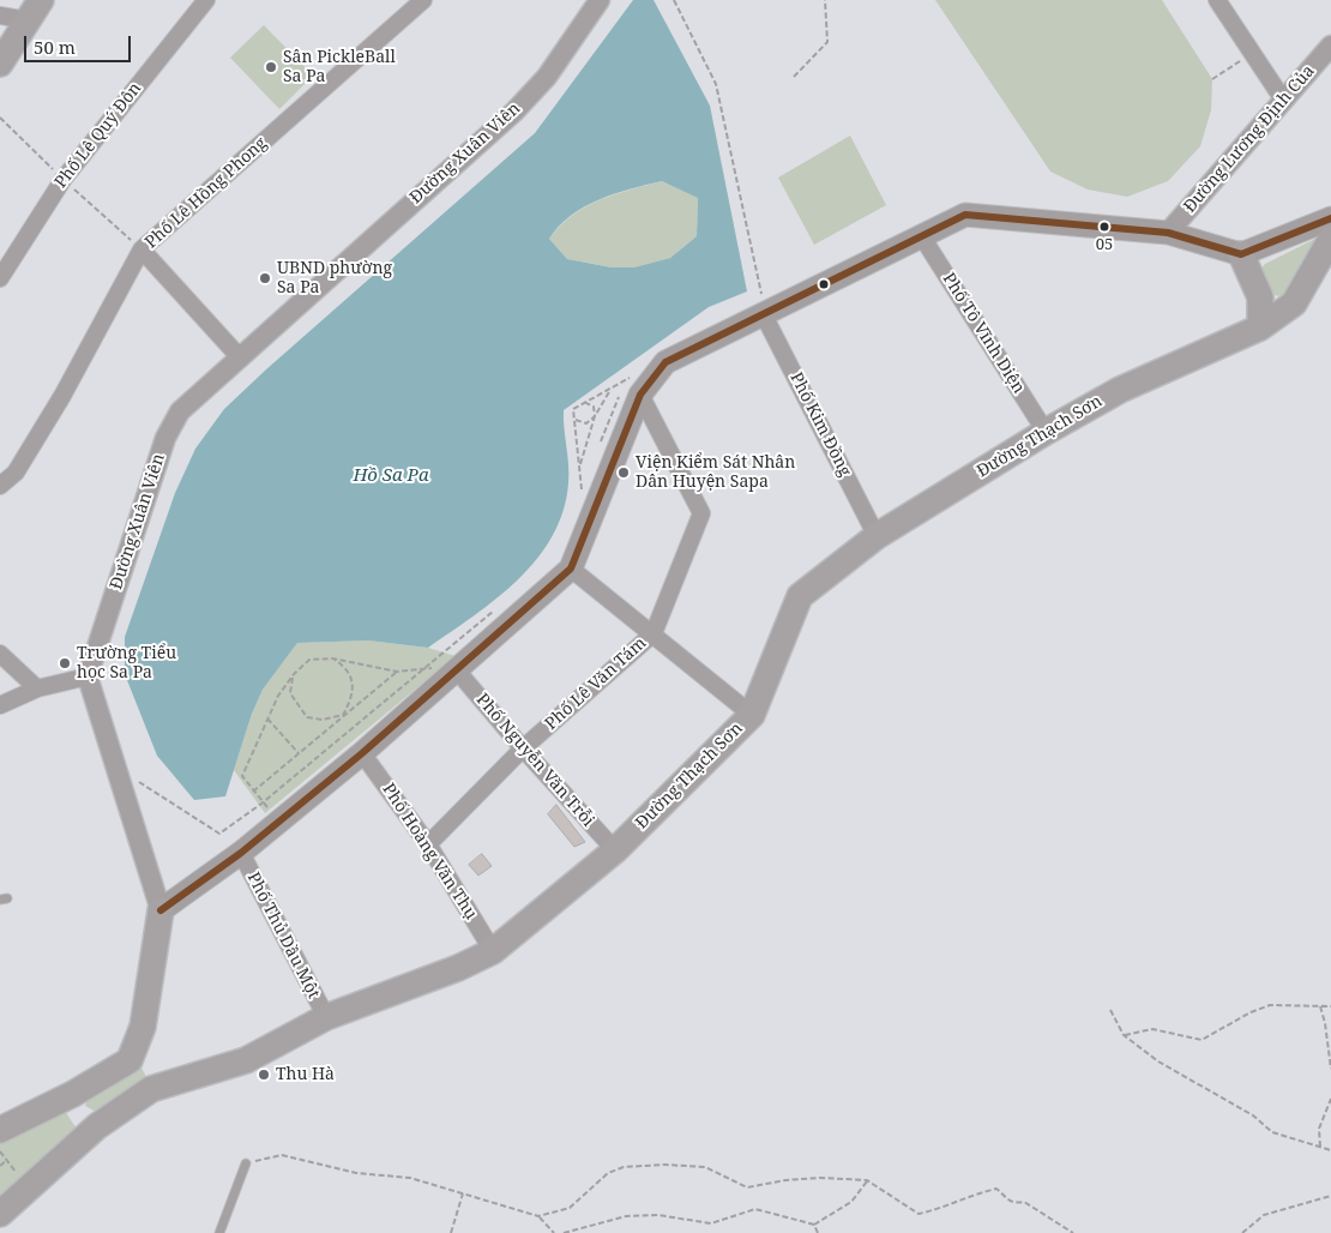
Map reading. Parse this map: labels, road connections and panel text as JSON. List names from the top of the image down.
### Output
{
  "streets": {
    "main road": ["Đường Thạch Sơn"],
    "street": [
      "Phố Lê Quý Đôn",
      "Đường Lương Định Của",
      "Đường Xuân Viên",
      "Phố Lê Hồng Phong",
      "Phố Tô Vĩnh Diện",
      "Phố Kim Đồng",
      "Phố Lê Văn Tám",
      "Phố Nguyễn Văn Trỗi",
      "Phố Hoàng Văn Thụ",
      "Phố Thủ Dầu Một"
    ]
  },
  "crossings": [
    ["Phố Tô Vĩnh Diện", "Đường Thạch Sơn"],
    ["Phố Kim Đồng", "Đường Thạch Sơn"],
    ["Đường Thạch Sơn", "Phố Nguyễn Văn Trỗi"],
    ["Đường Thạch Sơn", "Phố Hoàng Văn Thụ"],
    ["Đường Thạch Sơn", "Phố Thủ Dầu Một"],
    ["Phố Lê Văn Tám", "Phố Nguyễn Văn Trỗi"],
    ["Phố Lê Văn Tám", "Phố Hoàng Văn Thụ"]
  ],
  "water": ["Hồ Sa Pa"],
  "places": [
    "Sân PickleBall Sa Pa",
    "05",
    "UBND phường Sa Pa",
    "Viện Kiểm Sát Nhân Dân Huyện Sapa",
    "Trường Tiểu học Sa Pa",
    "Thu Hà"
  ],
  "scale_bar": "50 m"
}
